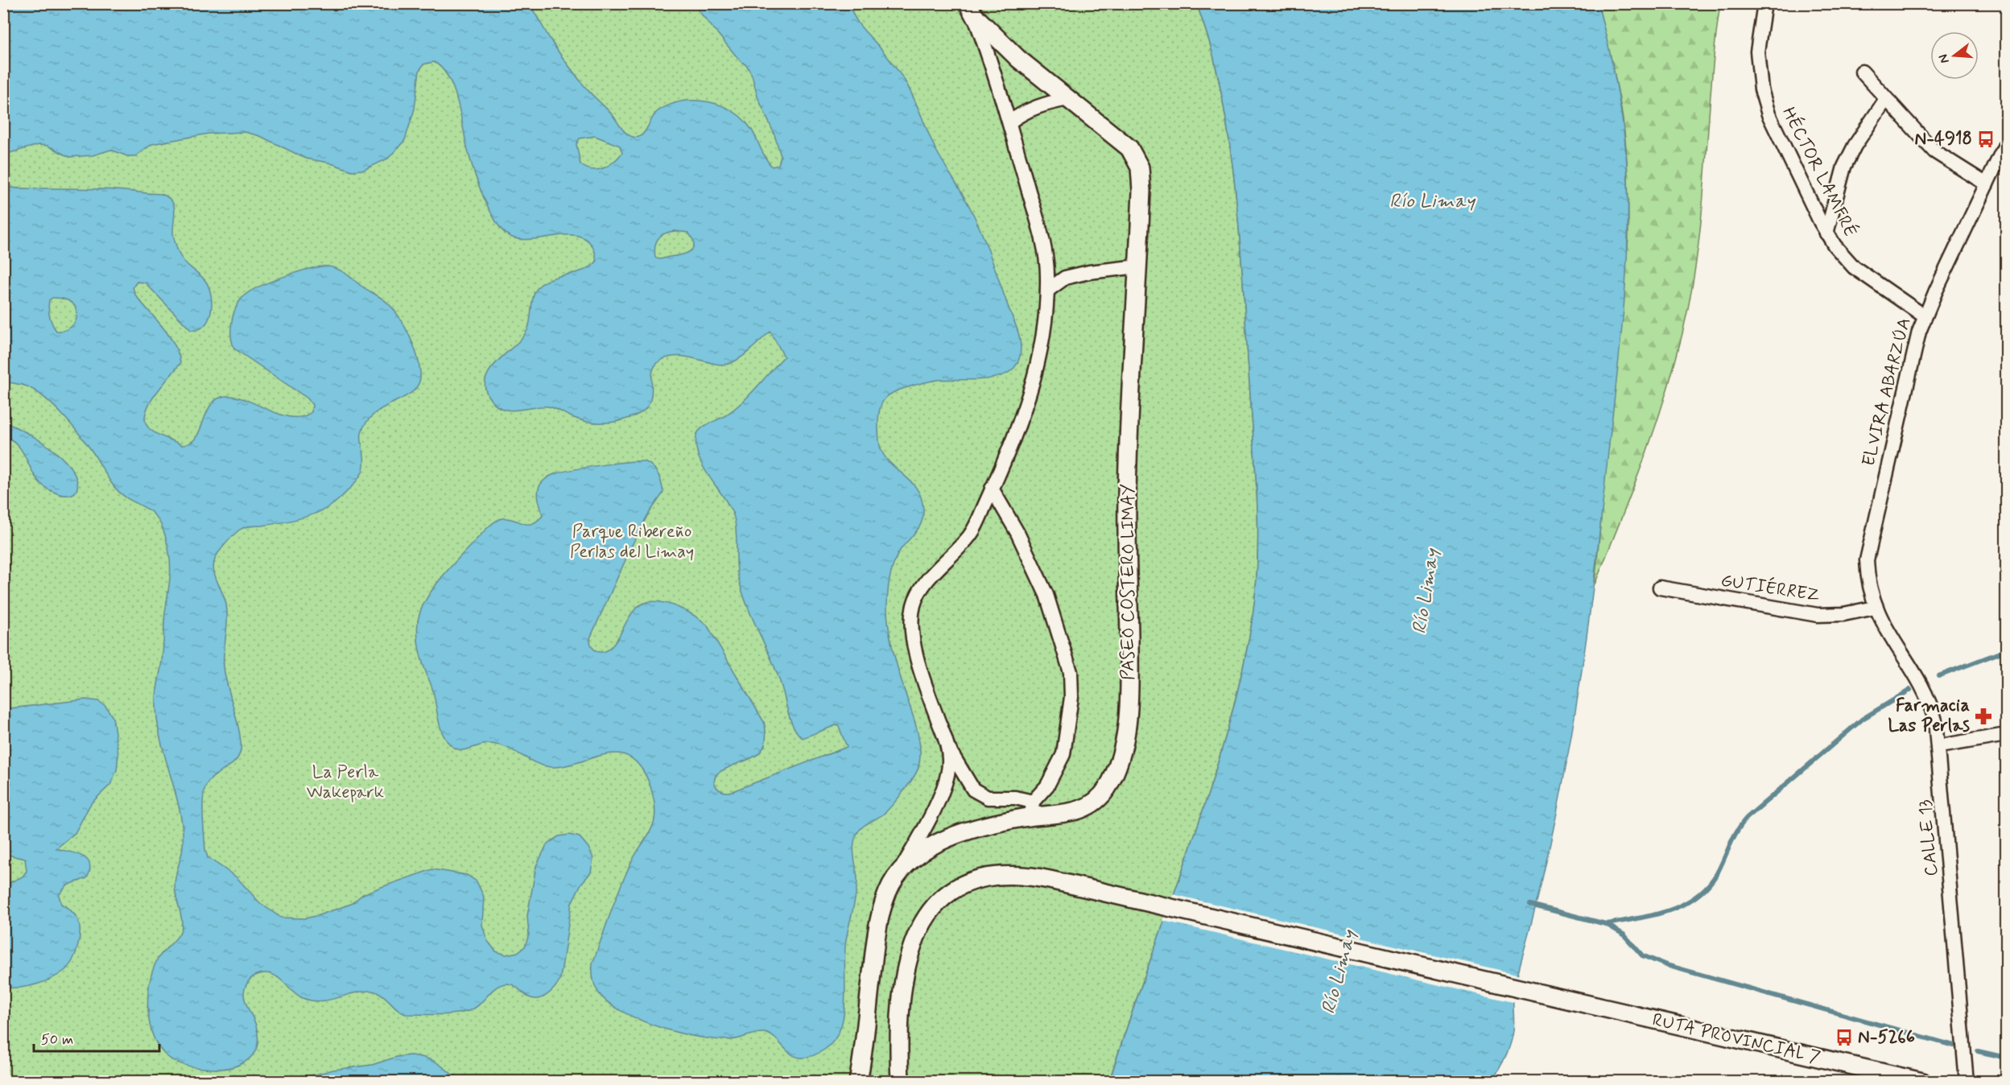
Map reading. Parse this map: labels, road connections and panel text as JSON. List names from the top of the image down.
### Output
{
  "streets": {
    "street": [
      "HÉCTOR LAMFRÉ",
      "ELVIRA ABARZÚA",
      "PASEO COSTERO LIMAY",
      "GUTIÉRREZ",
      "CALLE 13",
      "RUTA PROVINCIAL 7"
    ]
  },
  "crossings": [
    ["HÉCTOR LAMFRÉ", "ELVIRA ABARZÚA"],
    ["ELVIRA ABARZÚA", "GUTIÉRREZ"],
    ["ELVIRA ABARZÚA", "CALLE 13"],
    ["GUTIÉRREZ", "CALLE 13"]
  ],
  "water": ["Río Limay"],
  "parks": ["Parque Ribereño Perlas del Limay", "La Perla Wakepark"],
  "places": {
    "bus stop": ["N-4918", "N-5266"],
    "pharmacy": ["Farmacia Las Perlas"]
  },
  "scale_bar": "50 m",
  "north": "left"
}
